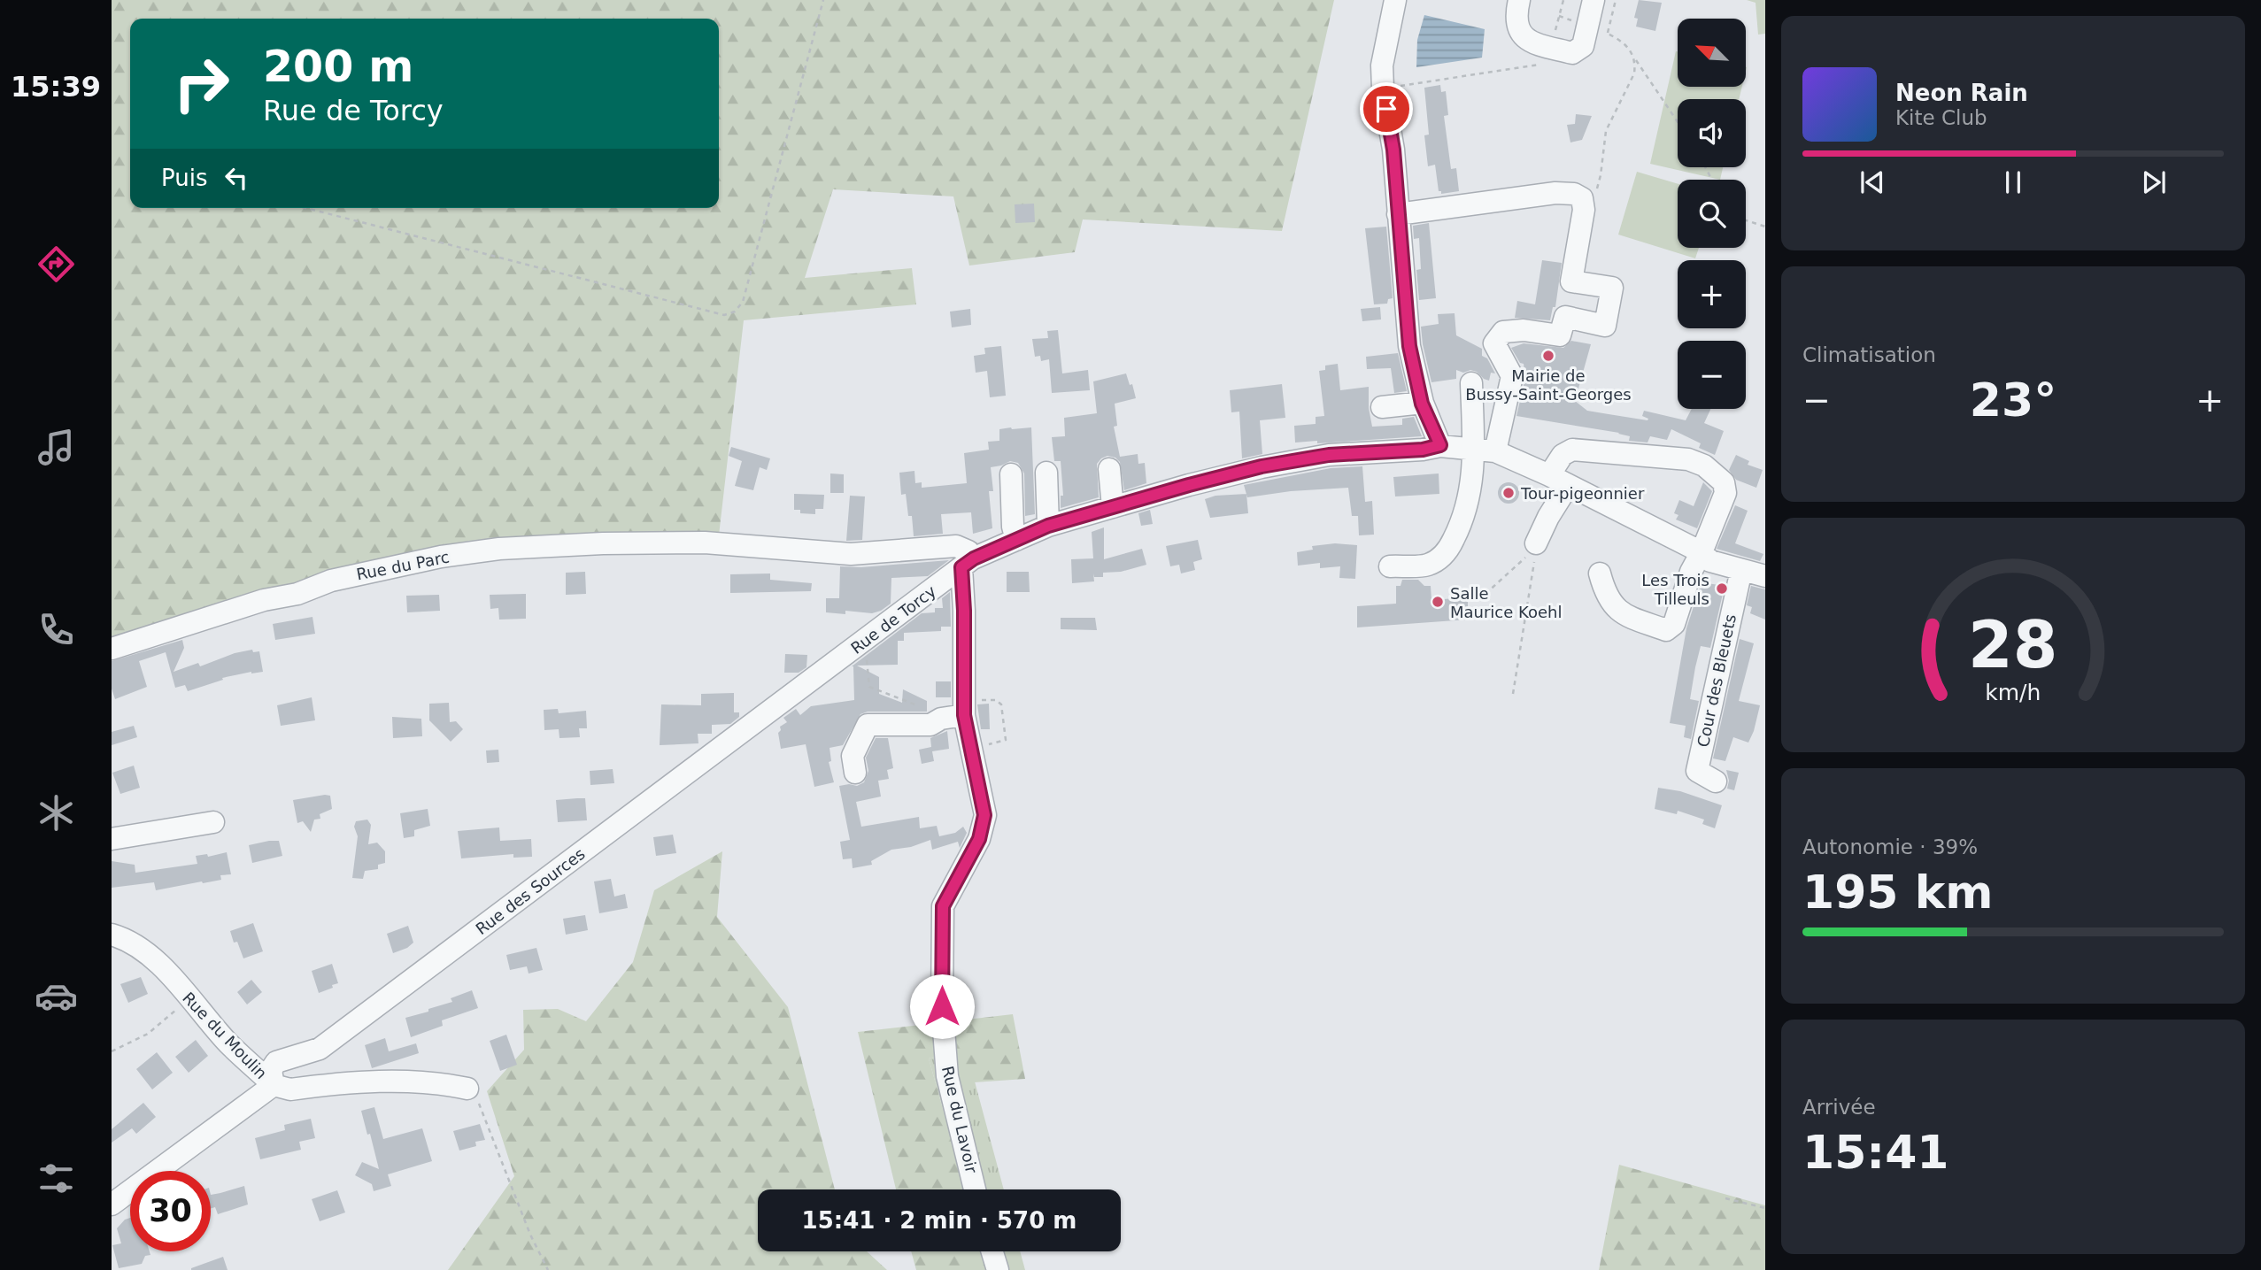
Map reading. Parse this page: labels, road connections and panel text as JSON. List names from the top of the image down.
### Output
{
  "streets": {
    "street": [
      "Rue du Parc",
      "Rue de Torcy",
      "Cour des Bleuets",
      "Rue des Sources",
      "Rue du Moulin",
      "Rue du Lavoir"
    ]
  },
  "crossings": [
    ["Rue du Parc", "Rue de Torcy"],
    ["Rue du Parc", "Rue du Lavoir"],
    ["Rue de Torcy", "Cour des Bleuets"],
    ["Rue de Torcy", "Rue des Sources"],
    ["Rue de Torcy", "Rue du Lavoir"],
    ["Rue des Sources", "Rue du Moulin"]
  ],
  "places": [
    "Mairie de Bussy-Saint-Georges",
    "Tour-pigeonnier",
    "Les Trois Tilleuls",
    "Salle Maurice Koehl"
  ],
  "north": "top left",
  "page": {
    "tabs": "15:39",
    "map_buttons": ["+", "−"],
    "turn": ["200 m", "Rue de Torcy"],
    "song": ["Neon Rain", "Kite Club"],
    "then": "Puis",
    "tile": [
      "Climatisation",
      ["Autonomie · 39%", "195 km"],
      ["Arrivée", "15:41"]
    ],
    "heat": ["−", "23°", "+"],
    "limit": "30",
    "trip": "15:41 · 2 min · 570 m",
    "gauge": ["28", "km/h"]
  }
}
